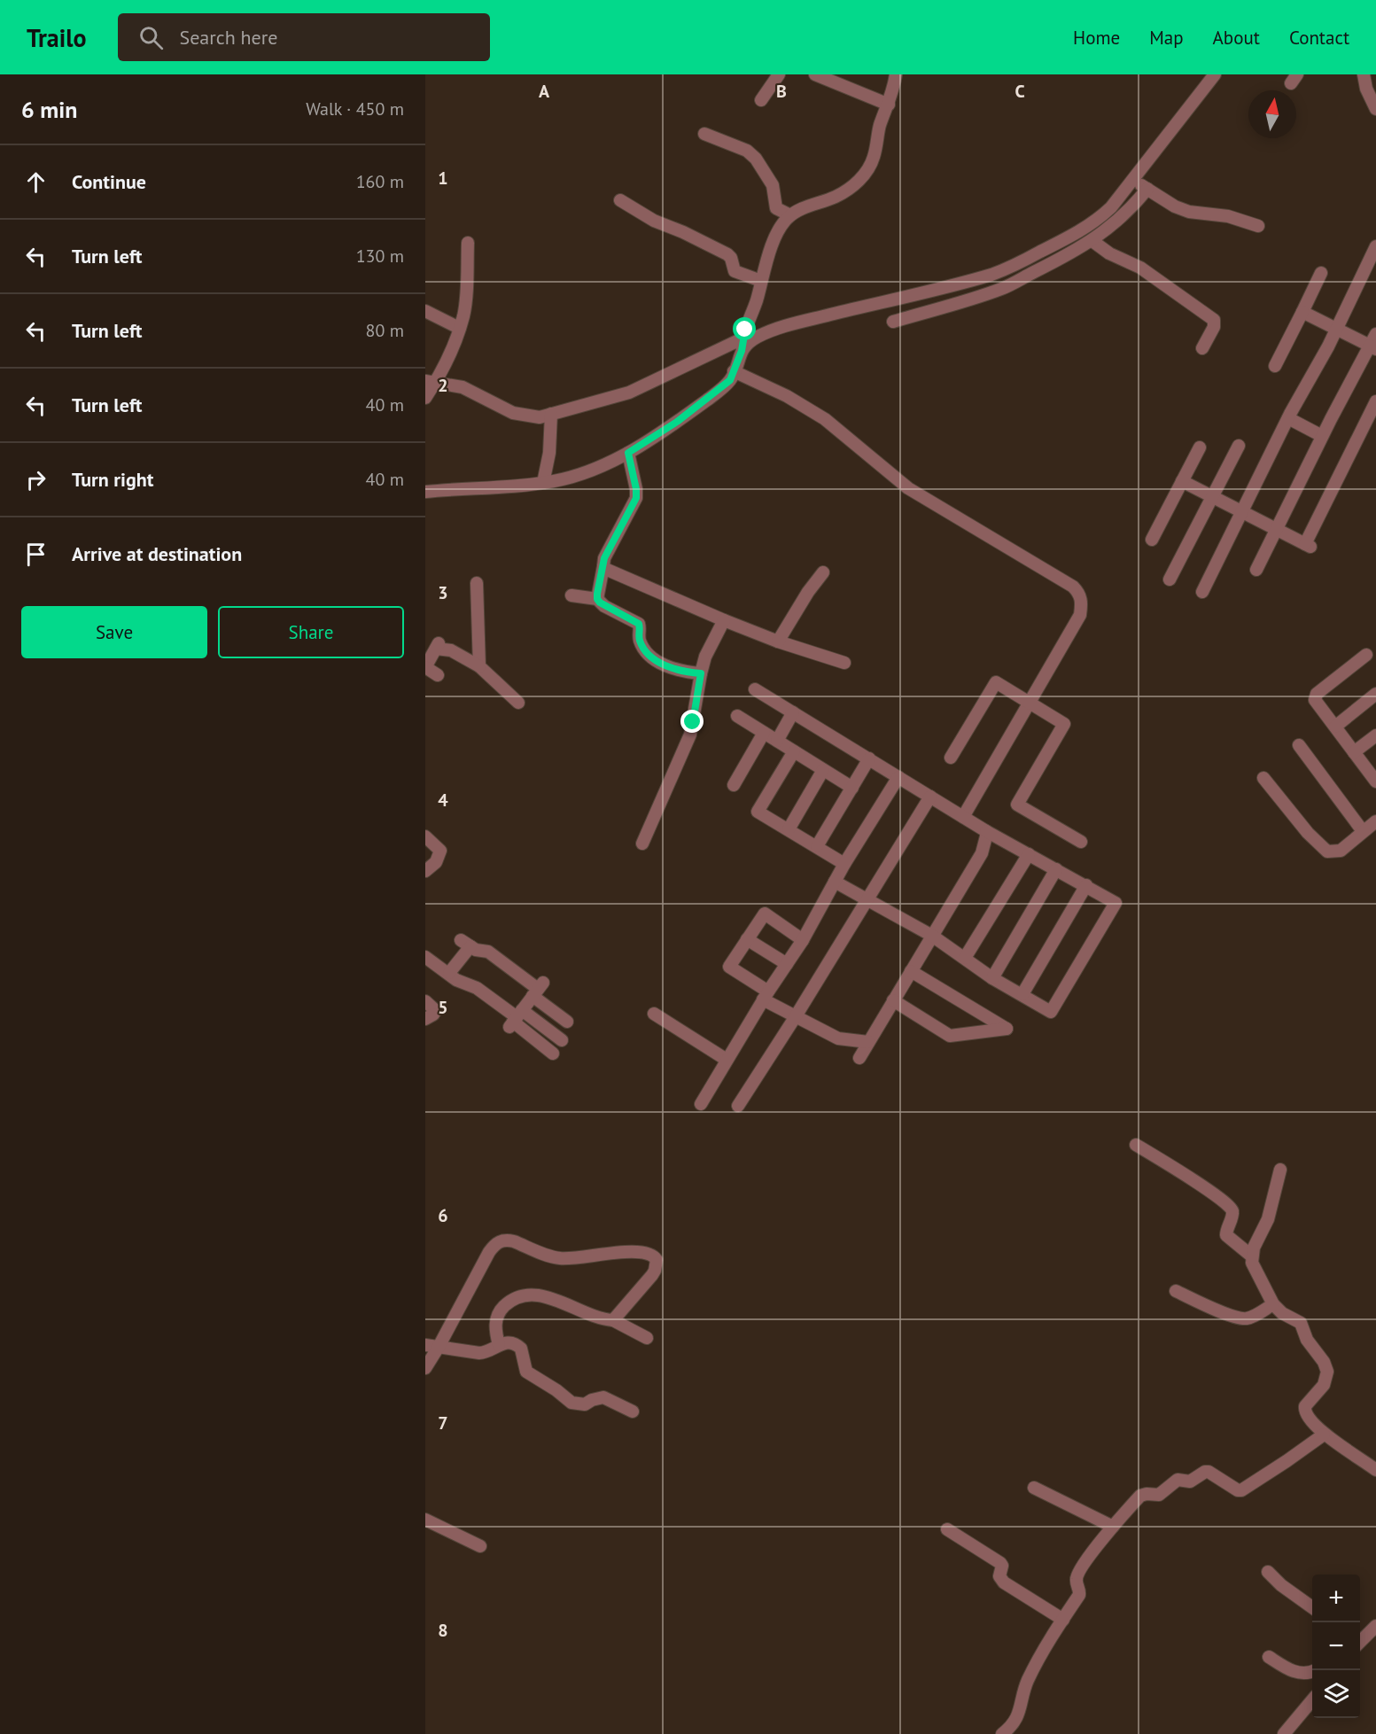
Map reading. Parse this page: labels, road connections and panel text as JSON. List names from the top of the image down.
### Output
{
  "north": "top",
  "page": {
    "header": "Trailo",
    "search": "Search here",
    "nav": [
      "Home",
      "Map",
      "About",
      "Contact"
    ],
    "heading": ["6 min", "Walk · 450 m"],
    "list": [
      ["Continue", "160 m"],
      ["Turn left", "130 m"],
      ["Turn left", "80 m"],
      ["Turn left", "40 m"],
      ["Turn right", "40 m"],
      "Arrive at destination"
    ],
    "buttons": ["Save", "Share"],
    "map_buttons": ["+", "−"]
  },
  "grid": {
    "columns": ["A", "B", "C"],
    "rows": [
      "1",
      "2",
      "3",
      "4",
      "5",
      "6",
      "7",
      "8"
    ]
  }
}
